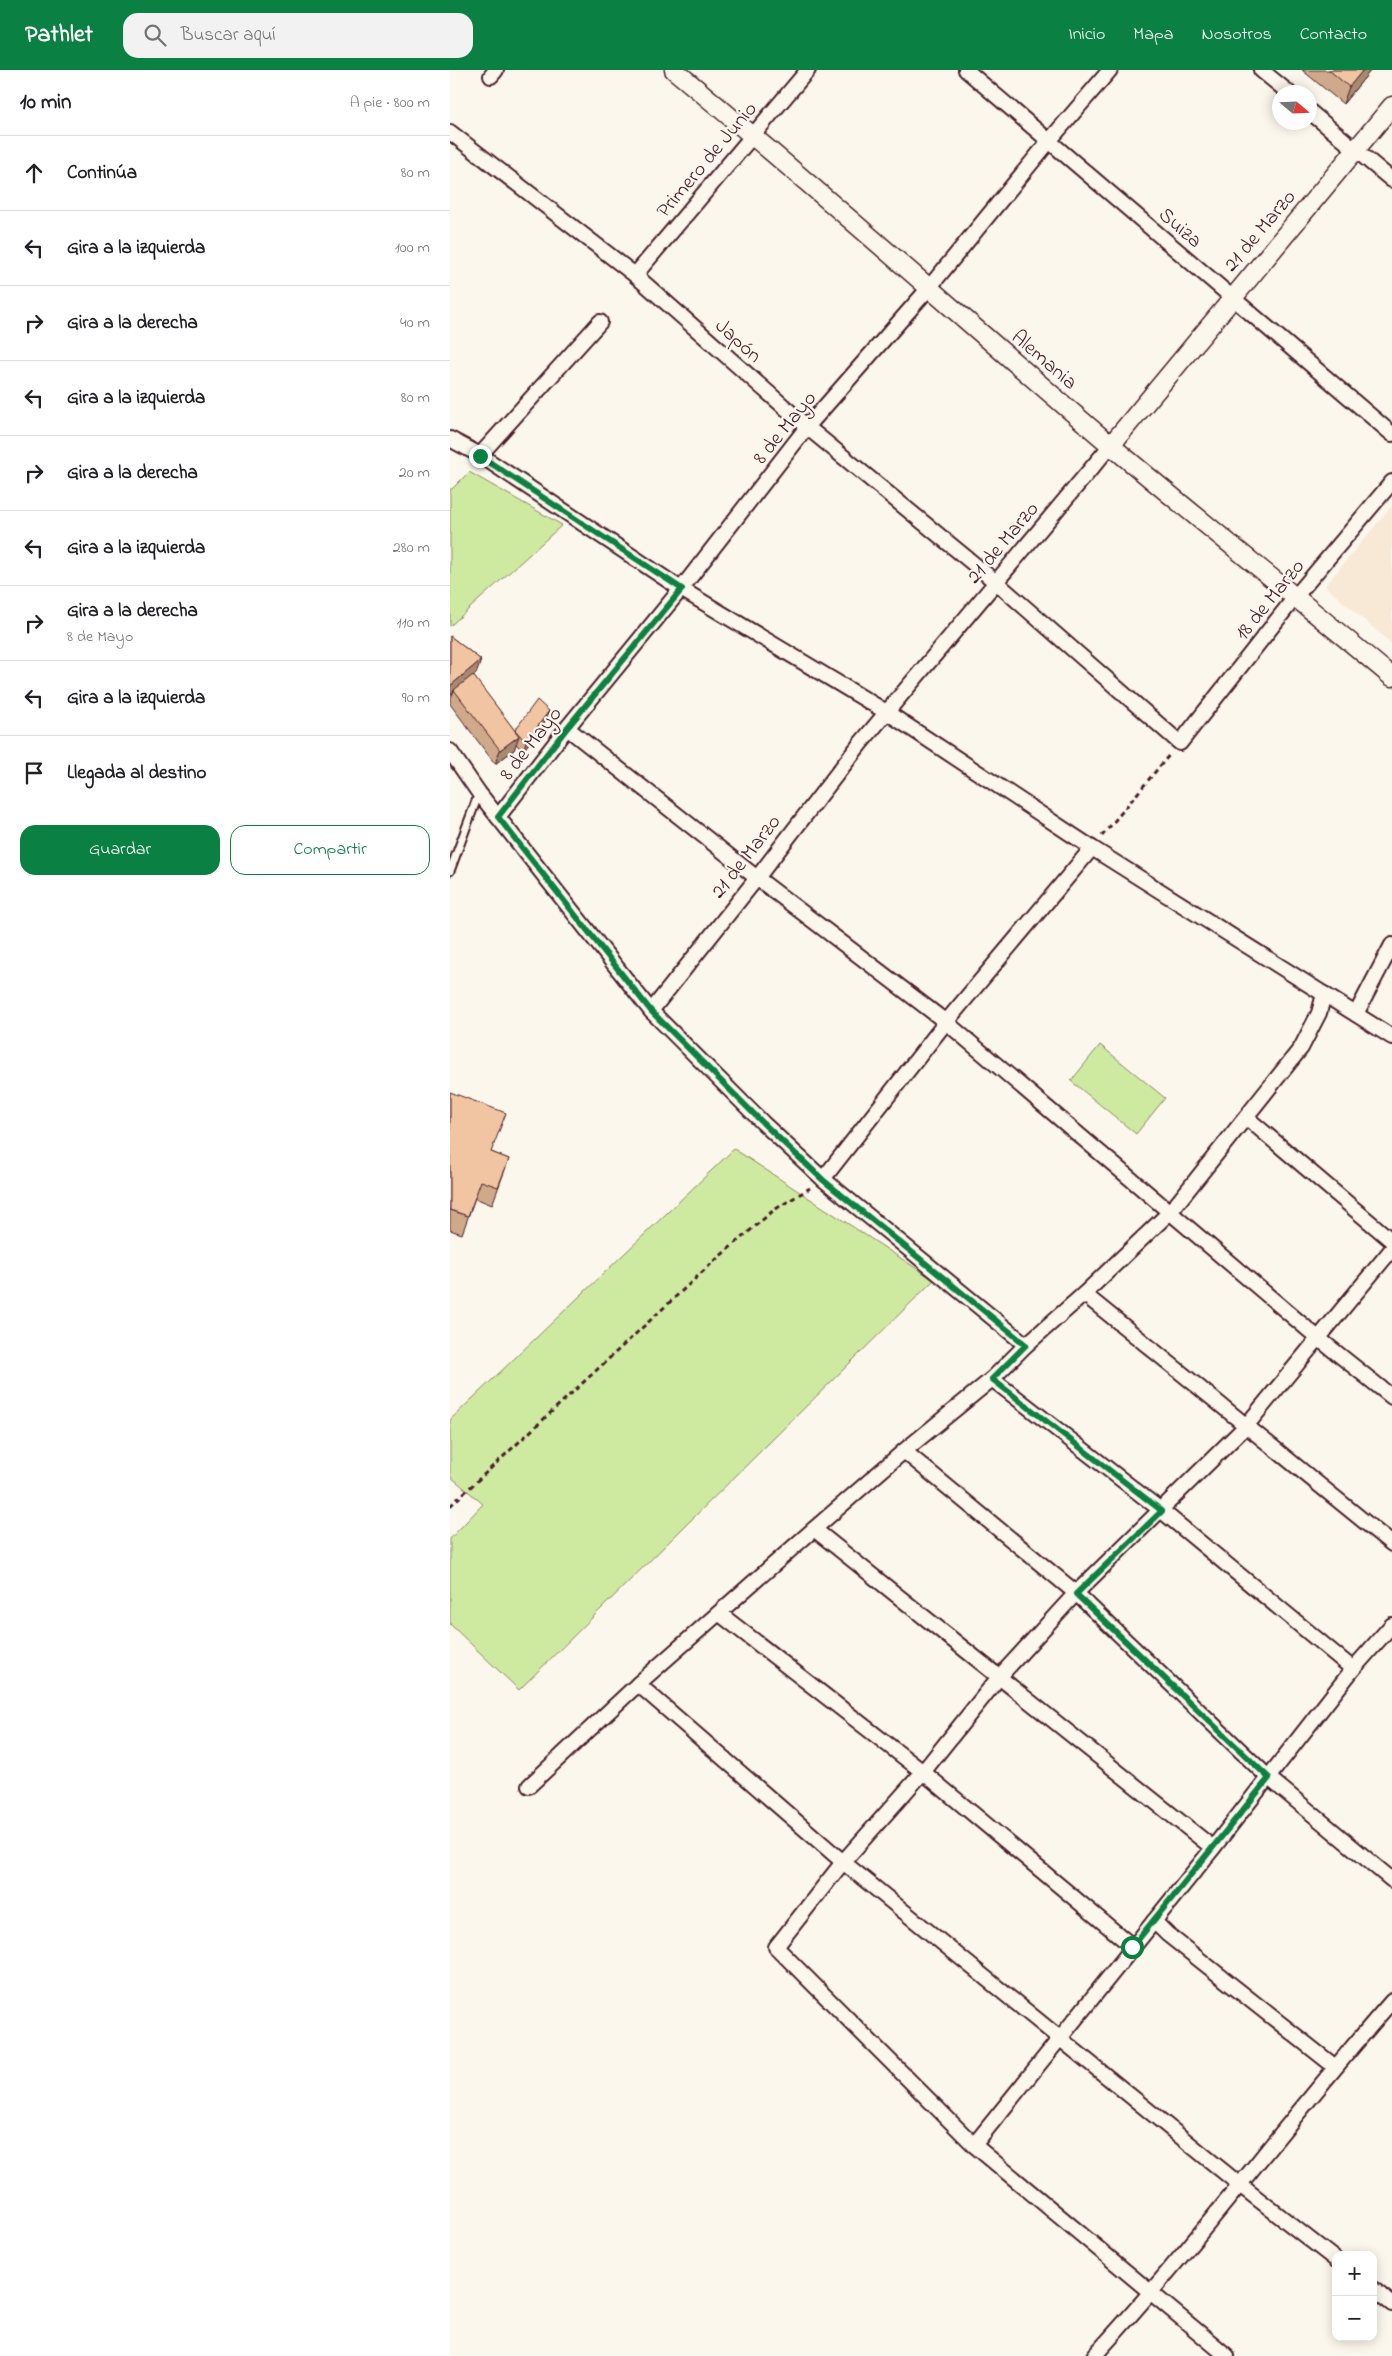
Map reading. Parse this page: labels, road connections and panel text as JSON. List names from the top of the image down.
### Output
{
  "streets": {
    "street": [
      "Primero de Junio",
      "Suiza",
      "21 de Marzo",
      "Japón",
      "Alemania",
      "8 de Mayo",
      "18 de Marzo"
    ]
  },
  "crossings": [
    ["Primero de Junio", "Japón"],
    ["Primero de Junio", "Alemania"],
    ["Suiza", "21 de Marzo"],
    ["Suiza", "8 de Mayo"],
    ["21 de Marzo", "Japón"],
    ["21 de Marzo", "Alemania"],
    ["Japón", "8 de Mayo"],
    ["Japón", "18 de Marzo"],
    ["Alemania", "8 de Mayo"],
    ["Alemania", "18 de Marzo"]
  ],
  "north": "right",
  "page": {
    "header": "Pathlet",
    "search": "Buscar aquí",
    "nav": [
      "Inicio",
      "Mapa",
      "Nosotros",
      "Contacto"
    ],
    "heading": ["10 min", "A pie · 800 m"],
    "list": [
      ["Continúa", "80 m"],
      ["Gira a la izquierda", "100 m"],
      ["Gira a la derecha", "40 m"],
      ["Gira a la izquierda", "80 m"],
      ["Gira a la derecha", "20 m"],
      ["Gira a la izquierda", "280 m"],
      ["Gira a la derecha", "8 de Mayo", "110 m"],
      ["Gira a la izquierda", "90 m"],
      "Llegada al destino"
    ],
    "buttons": ["Guardar", "Compartir"],
    "map_buttons": ["+", "−"]
  }
}
